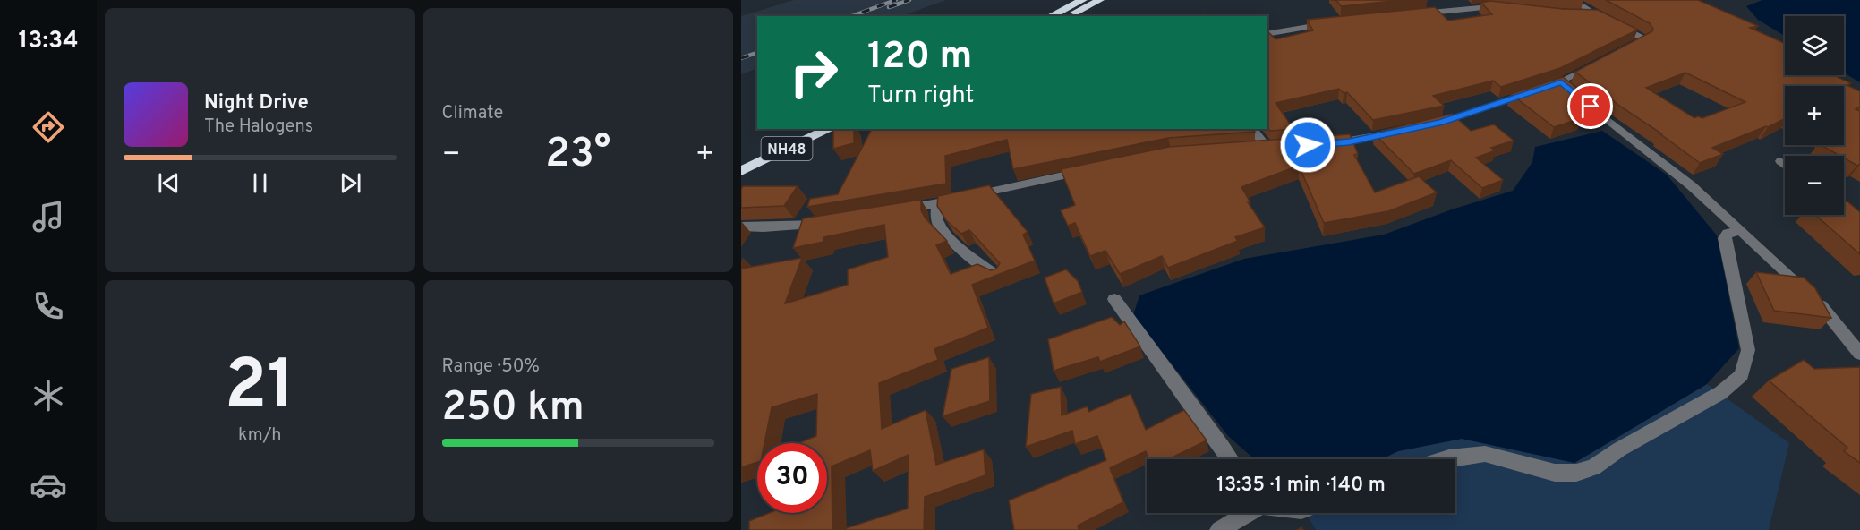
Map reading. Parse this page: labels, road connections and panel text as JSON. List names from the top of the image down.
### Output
{
  "streets": {
    "highway": ["NH48"]
  },
  "page": {
    "tabs": "13:34",
    "tile": [
      "Climate",
      ["21", "km/h"],
      ["Range · 50%", "250 km"]
    ],
    "map_buttons": ["+", "−"],
    "turn": ["120 m", "Turn right"],
    "song": ["Night Drive", "The Halogens"],
    "heat": ["−", "23°", "+"],
    "limit": "30",
    "trip": "13:35 · 1 min · 140 m"
  }
}
